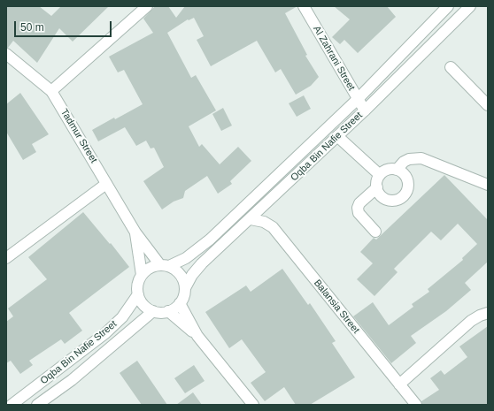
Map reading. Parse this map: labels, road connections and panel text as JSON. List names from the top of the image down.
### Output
{
  "streets": {
    "street": [
      "Al Zahrani Street",
      "Tadmur Street",
      "Oqba Bin Nafie Street",
      "Balansia Street"
    ]
  },
  "crossings": [
    ["Al Zahrani Street", "Oqba Bin Nafie Street"],
    ["Tadmur Street", "Oqba Bin Nafie Street"],
    ["Oqba Bin Nafie Street", "Balansia Street"]
  ],
  "scale_bar": "50 m"
}
